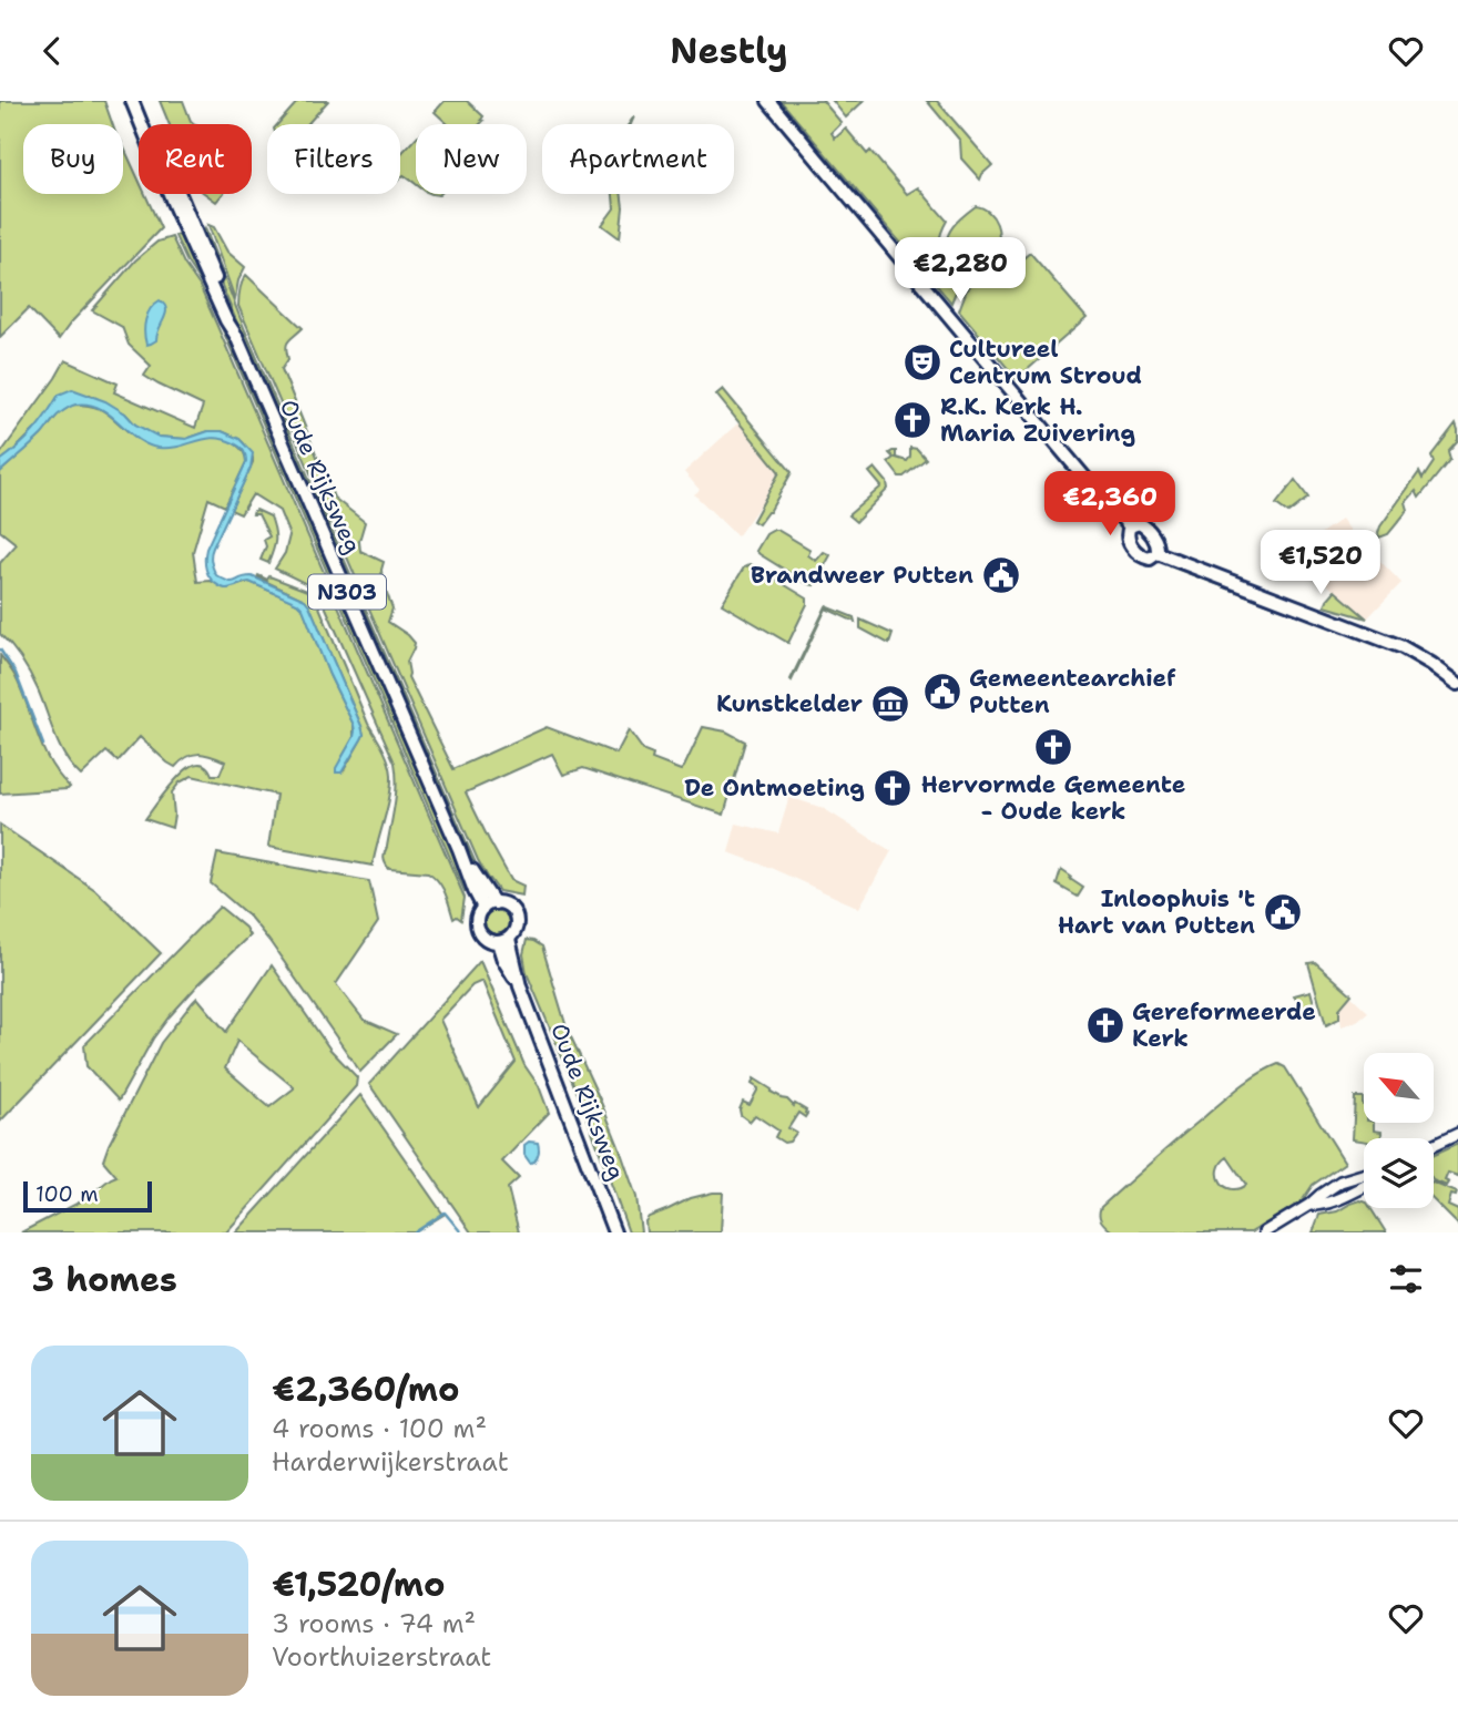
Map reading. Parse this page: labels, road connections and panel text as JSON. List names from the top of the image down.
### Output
{
  "streets": {
    "main road": ["Oude Rijksweg", "N303"]
  },
  "crossings": [
    ["Oude Rijksweg", "N303"]
  ],
  "places": {
    "theatre": ["Cultureel Centrum Stroud"],
    "church": [
      "R.K. Kerk H. Maria Zuivering",
      "Hervormde Gemeente - Oude kerk",
      "De Ontmoeting",
      "Gereformeerde Kerk"
    ],
    "public building": ["Brandweer Putten", "Gemeentearchief Putten", "Inloophuis 't Hart van Putten"],
    "museum": ["Kunstkelder"]
  },
  "scale_bar": "100 m",
  "north": "top left",
  "page": {
    "header": "Nestly",
    "chip": [
      "Buy",
      "Rent",
      "Filters",
      "New",
      "Apartment"
    ],
    "price": ["€2,280", "€2,360", "€1,520"],
    "scale": "100 m",
    "heading": "3 homes",
    "list": [
      {
        "name": "€2,360/mo",
        "note": "4 rooms · 100 m² · Harderwijkerstraat"
      },
      {
        "name": "€1,520/mo",
        "note": "3 rooms · 74 m² · Voorthuizerstraat"
      }
    ]
  }
}
